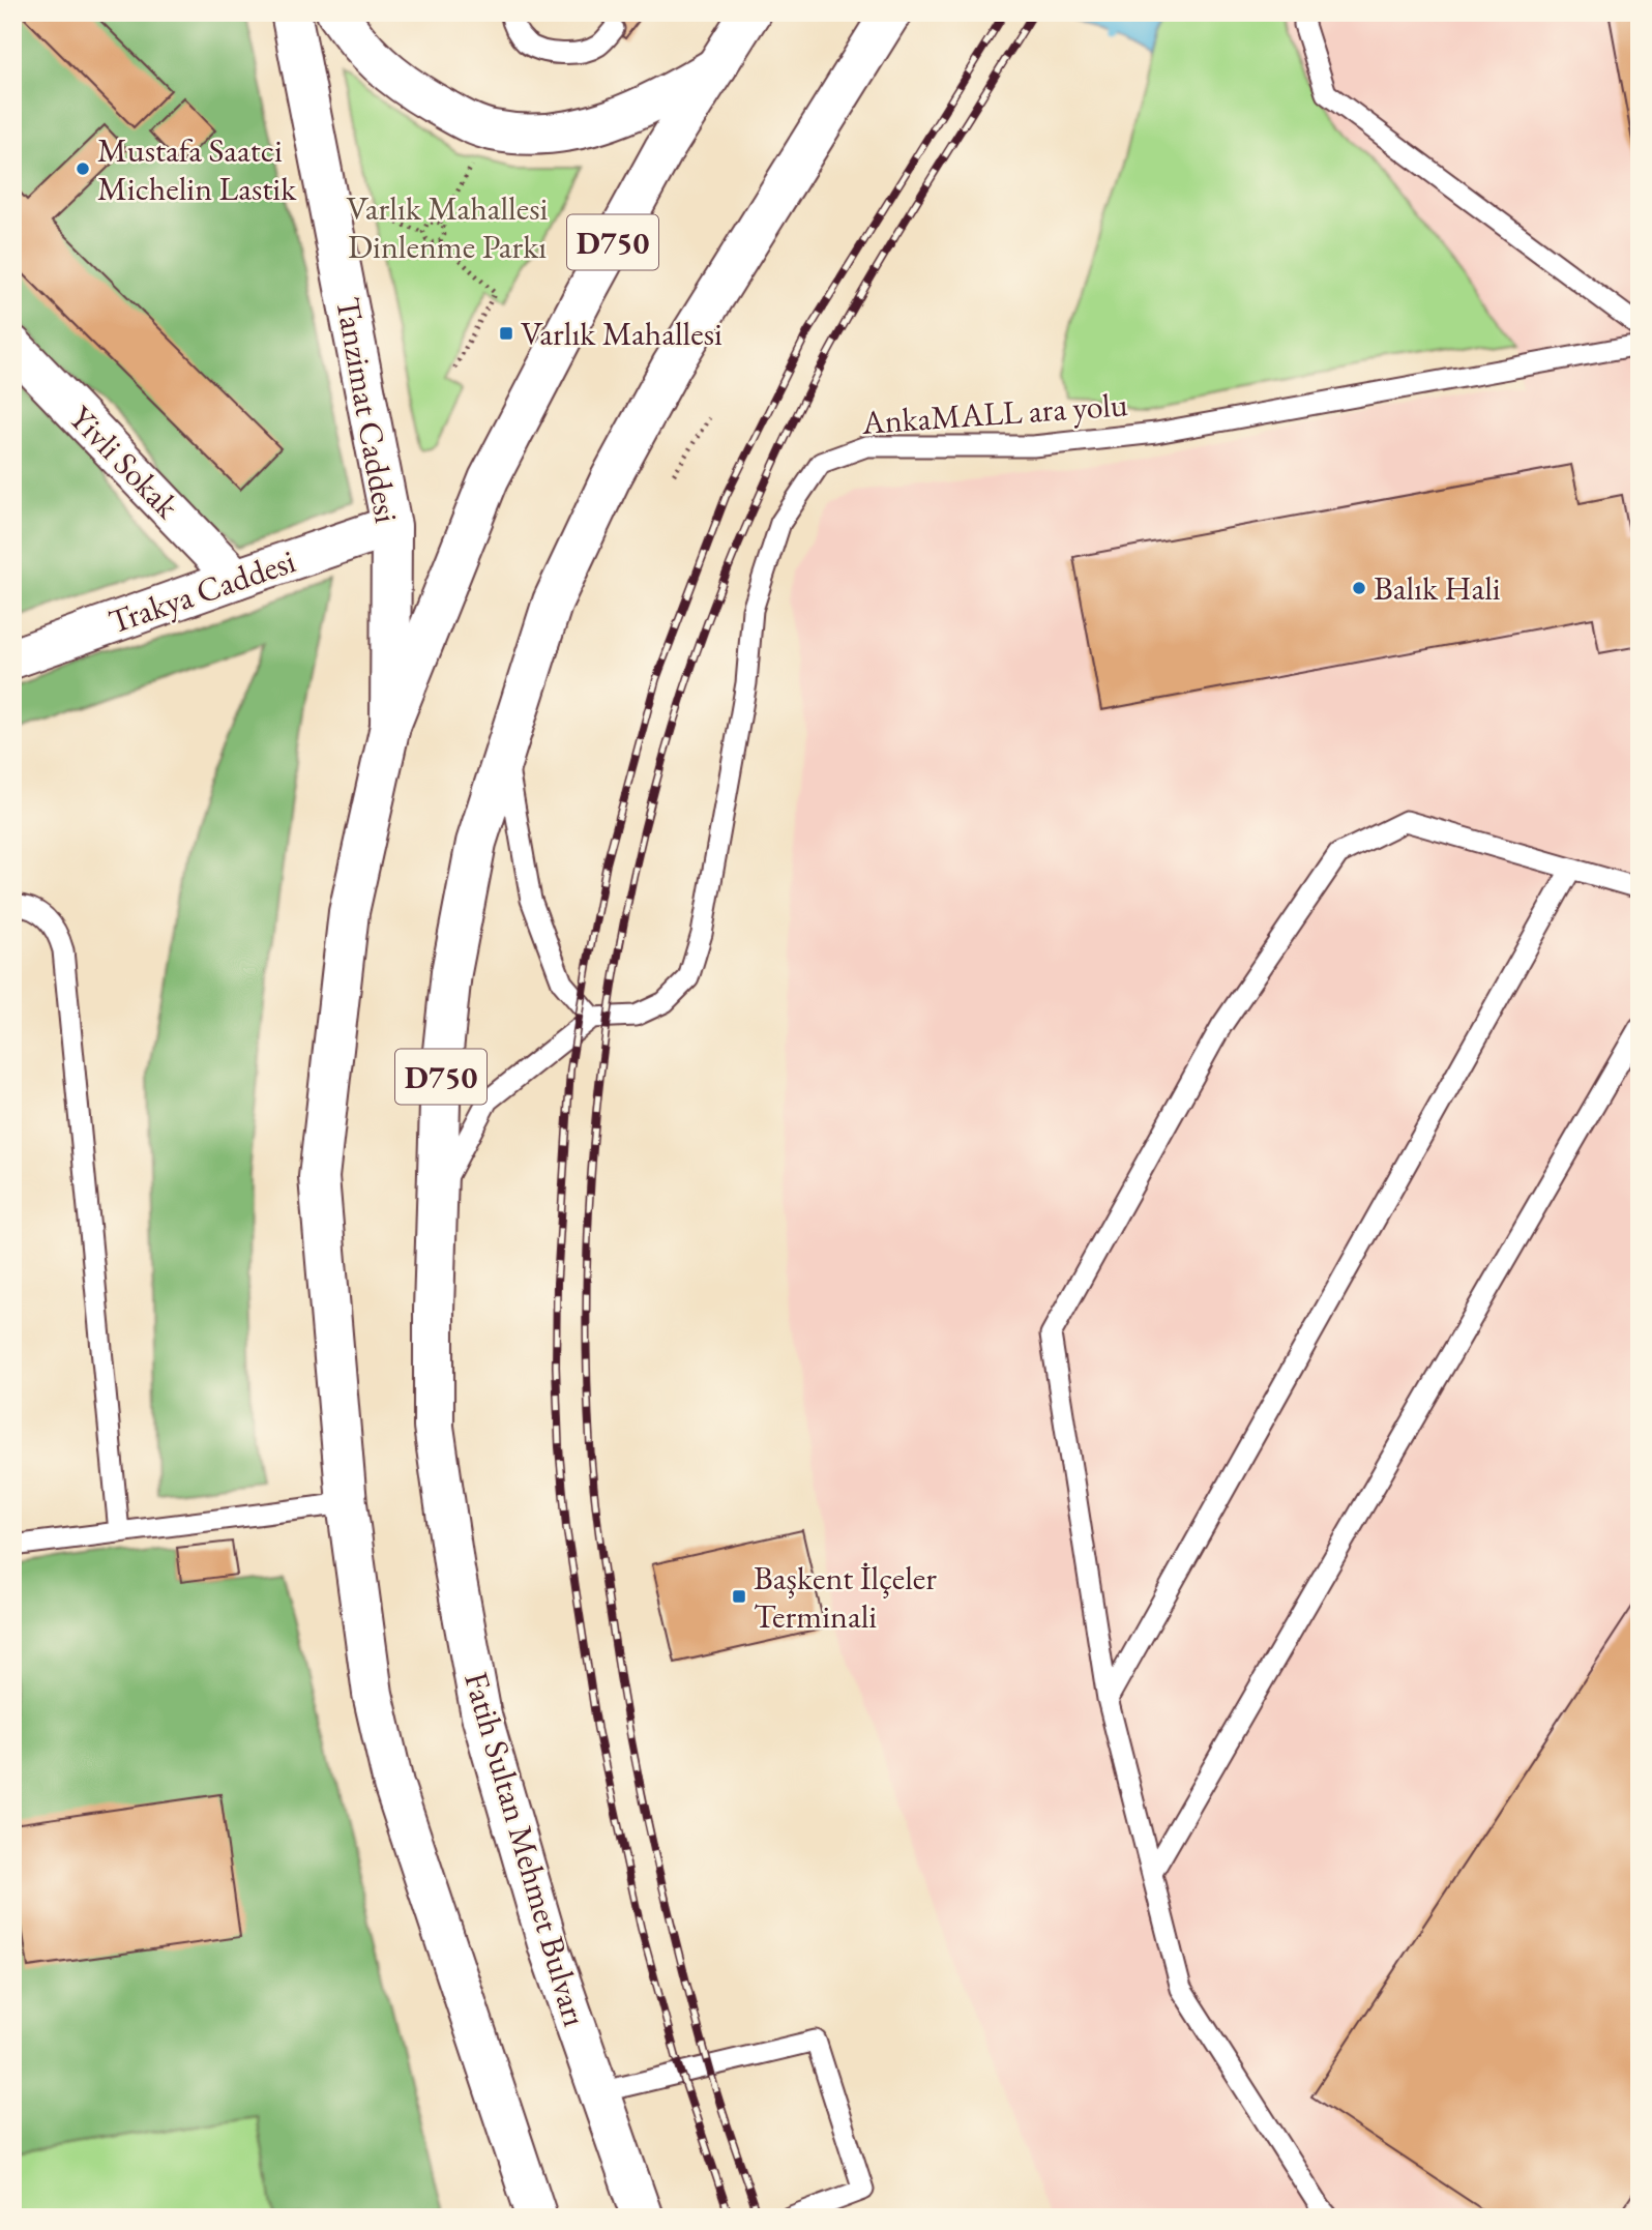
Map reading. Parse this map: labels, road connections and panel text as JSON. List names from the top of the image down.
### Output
{
  "streets": {
    "main road": [
      "D750",
      "Tanzimat Caddesi",
      "Yivli Sokak",
      "Trakya Caddesi",
      "Fatih Sultan Mehmet Bulvarı"
    ],
    "lane": ["AnkaMALL ara yolu"]
  },
  "crossings": [
    ["D750", "Tanzimat Caddesi"],
    ["Tanzimat Caddesi", "Trakya Caddesi"],
    ["Yivli Sokak", "Trakya Caddesi"]
  ],
  "parks": ["Varlık Mahallesi Dinlenme Parkı"],
  "places": {
    "other": ["Mustafa Saatci Michelin Lastik", "Balık Hali"],
    "transit": ["Varlık Mahallesi", "Başkent İlçeler Terminali"]
  }
}
